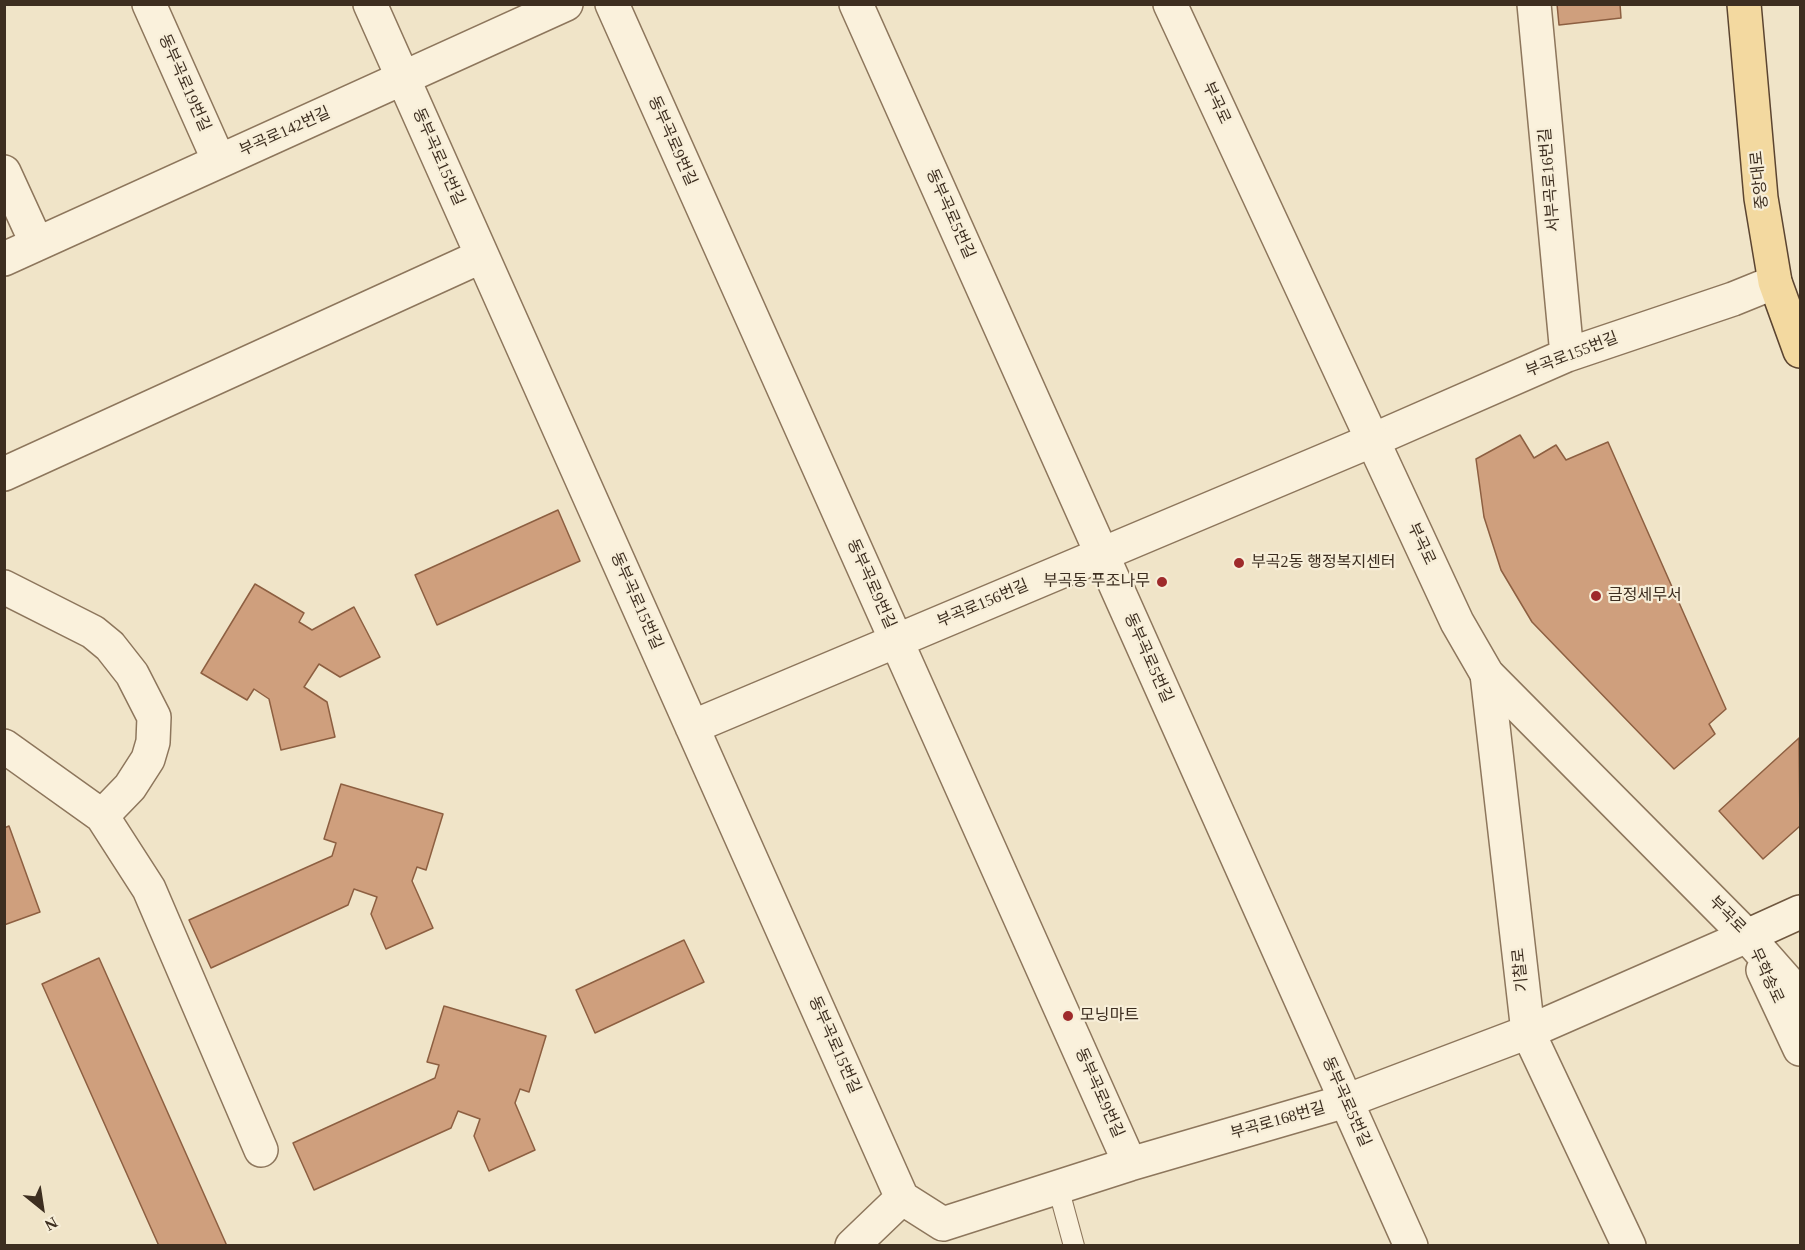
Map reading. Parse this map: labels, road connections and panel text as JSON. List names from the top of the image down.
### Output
{
  "streets": {
    "main road": ["중앙대로"],
    "street": [
      "동부곡로19번길",
      "부곡로",
      "부곡로142번길",
      "동부곡로9번길",
      "동부곡로15번길",
      "서부곡로16번길",
      "동부곡로5번길",
      "부곡로155번길",
      "부곡로156번길",
      "기찰로",
      "무학송로",
      "부곡로168번길"
    ]
  },
  "crossings": [
    ["동부곡로19번길", "부곡로142번길"],
    ["부곡로", "부곡로155번길"],
    ["부곡로", "부곡로156번길"],
    ["부곡로", "기찰로"],
    ["부곡로", "무학송로"],
    ["부곡로", "부곡로168번길"],
    ["부곡로142번길", "동부곡로15번길"],
    ["동부곡로9번길", "부곡로156번길"],
    ["동부곡로9번길", "부곡로168번길"],
    ["동부곡로15번길", "부곡로156번길"],
    ["동부곡로15번길", "부곡로168번길"],
    ["서부곡로16번길", "부곡로155번길"],
    ["중앙대로", "부곡로155번길"],
    ["동부곡로5번길", "부곡로156번길"],
    ["동부곡로5번길", "부곡로168번길"],
    ["부곡로155번길", "부곡로156번길"],
    ["기찰로", "부곡로168번길"],
    ["무학송로", "부곡로168번길"]
  ],
  "places": [
    "부곡2동 행정복지센터",
    "부곡동 푸조나무",
    "금정세무서",
    "모닝마트"
  ],
  "north": "bottom right"
}
